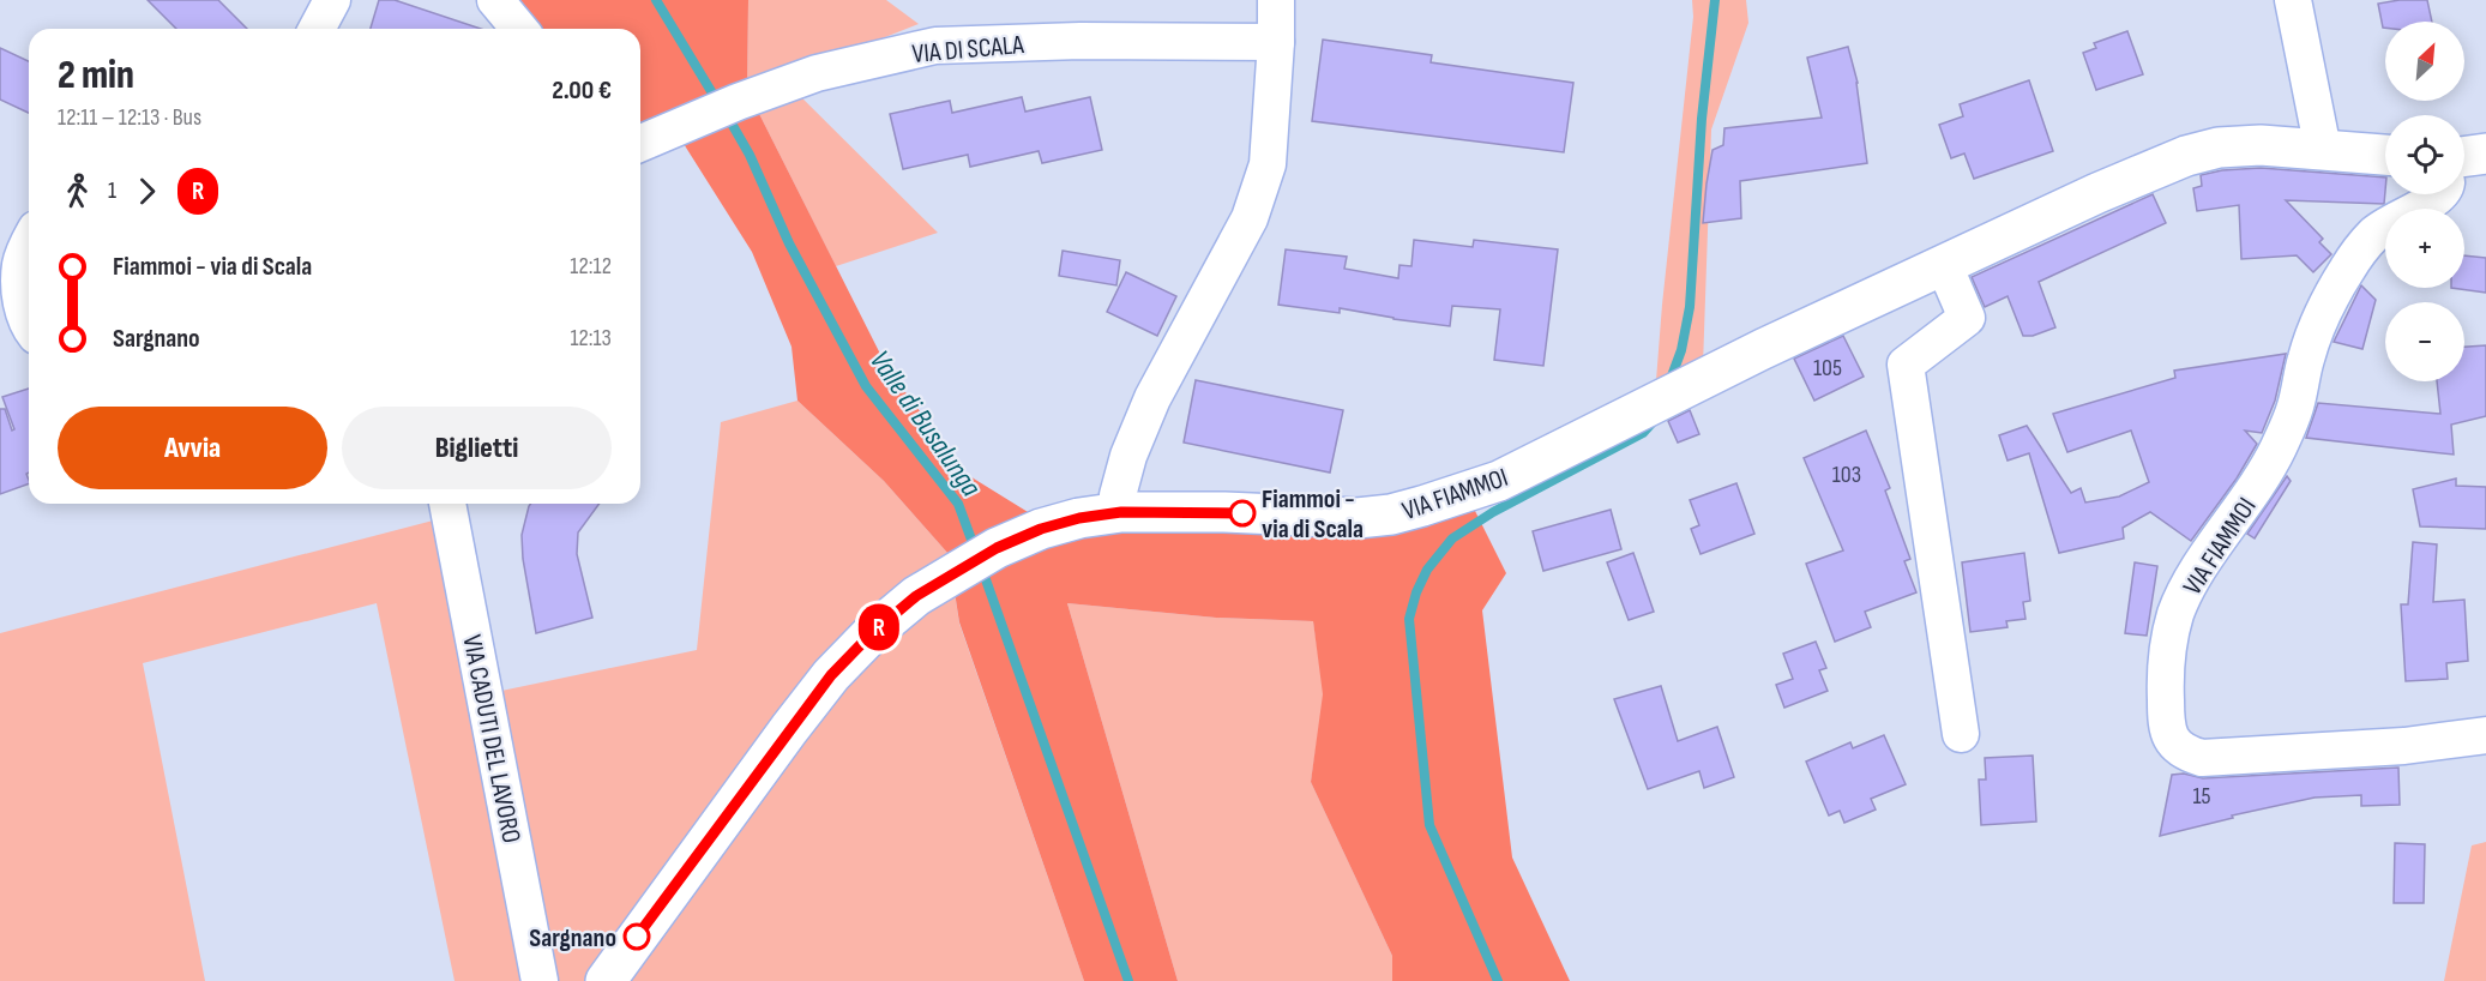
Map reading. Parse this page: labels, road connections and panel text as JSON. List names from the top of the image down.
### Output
{
  "streets": {
    "street": ["VIA DI SCALA", "VIA FIAMMOI", "VIA CADUTI DEL LAVORO"]
  },
  "water": ["Valle di Busalunga"],
  "places": ["Fiammoi - via di Scala", "Sargnano"],
  "lines": ["bus line R"],
  "house_numbers": ["105", "103", "15"],
  "north": "top right",
  "page": {
    "on_map": "R",
    "map_buttons": ["+", "−"],
    "heading": ["2 min", "12:11 – 12:13 · Bus", "2.00 €"],
    "legs": ["1", "R"],
    "list": [
      {
        "name": "Fiammoi - via di Scala",
        "value": "12:12"
      },
      {
        "name": "Sargnano",
        "value": "12:13"
      }
    ],
    "buttons": ["Avvia", "Biglietti"]
  }
}
